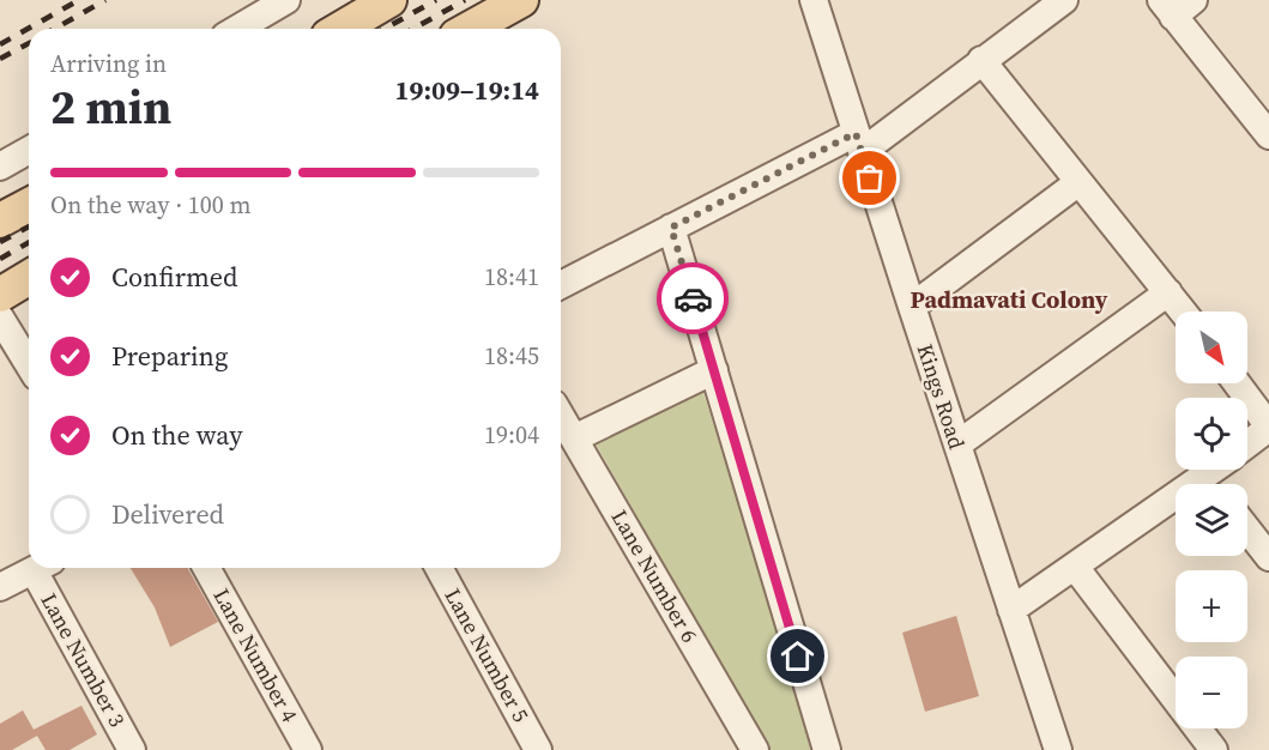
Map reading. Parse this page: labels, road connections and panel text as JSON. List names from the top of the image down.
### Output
{
  "streets": {
    "street": [
      "Kings Road",
      "Lane Number 6",
      "Lane Number 4",
      "Lane Number 5",
      "Lane Number 3"
    ]
  },
  "districts": ["Padmavati Colony"],
  "north": "bottom right",
  "page": {
    "heading": ["2 min", "Arriving in", "19:09–19:14"],
    "bar": "On the way · 100 m",
    "list": [
      ["Confirmed", "18:41"],
      ["Preparing", "18:45"],
      ["On the way", "19:04"],
      "Delivered"
    ],
    "map_buttons": ["+", "−"]
  }
}
